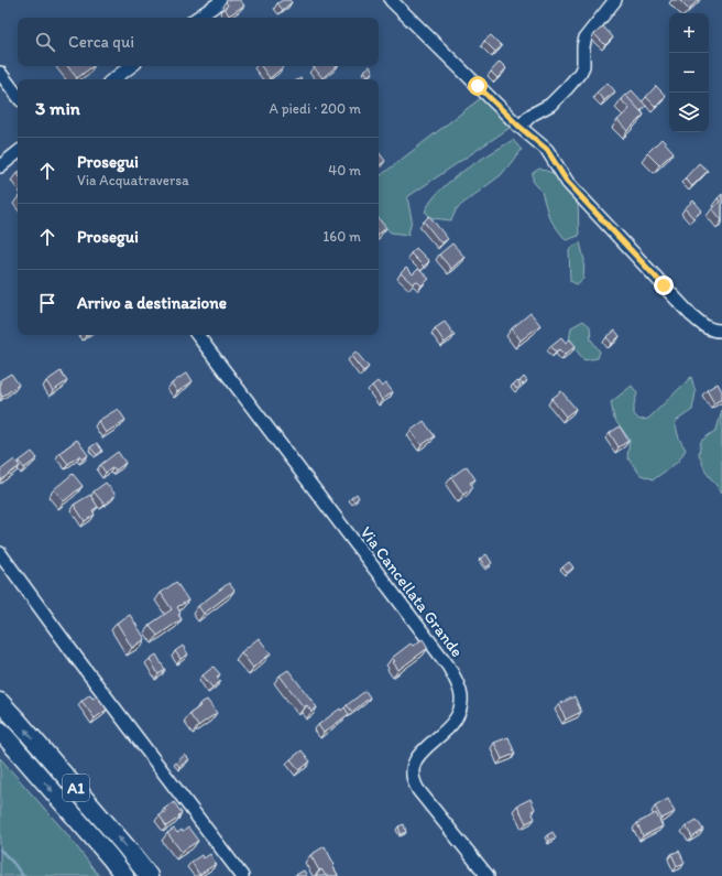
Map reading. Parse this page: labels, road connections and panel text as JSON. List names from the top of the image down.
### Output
{
  "streets": {
    "highway": ["A1"],
    "street": ["Via Cancellata Grande"]
  },
  "page": {
    "map_buttons": ["+", "−"],
    "search": "Cerca qui",
    "heading": ["3 min", "A piedi · 200 m"],
    "list": [
      ["Prosegui", "Via Acquatraversa", "40 m"],
      ["Prosegui", "160 m"],
      "Arrivo a destinazione"
    ]
  }
}
